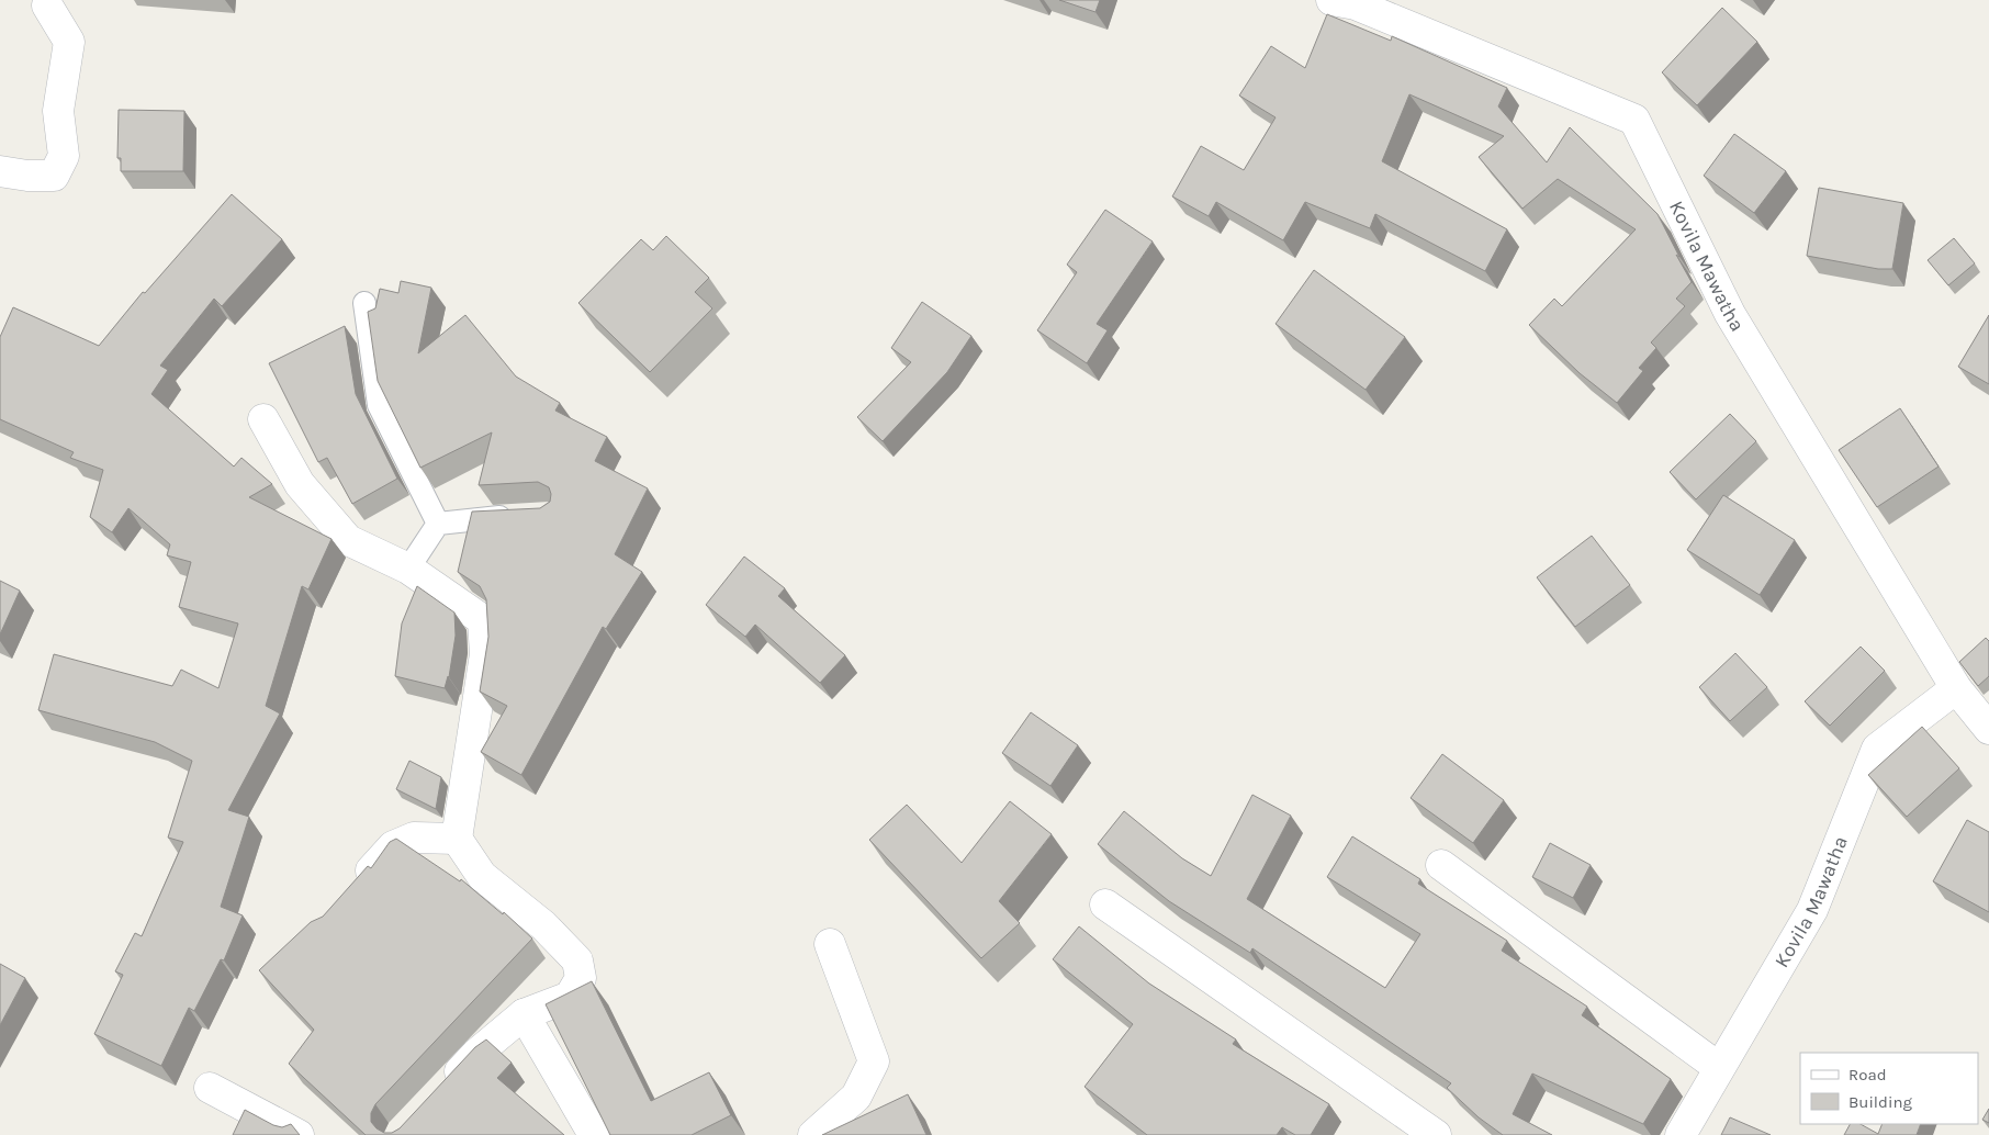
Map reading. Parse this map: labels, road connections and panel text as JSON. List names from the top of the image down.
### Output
{
  "streets": {
    "street": ["Kovila Mawatha"]
  },
  "legend": ["Road", "Building"]
}
